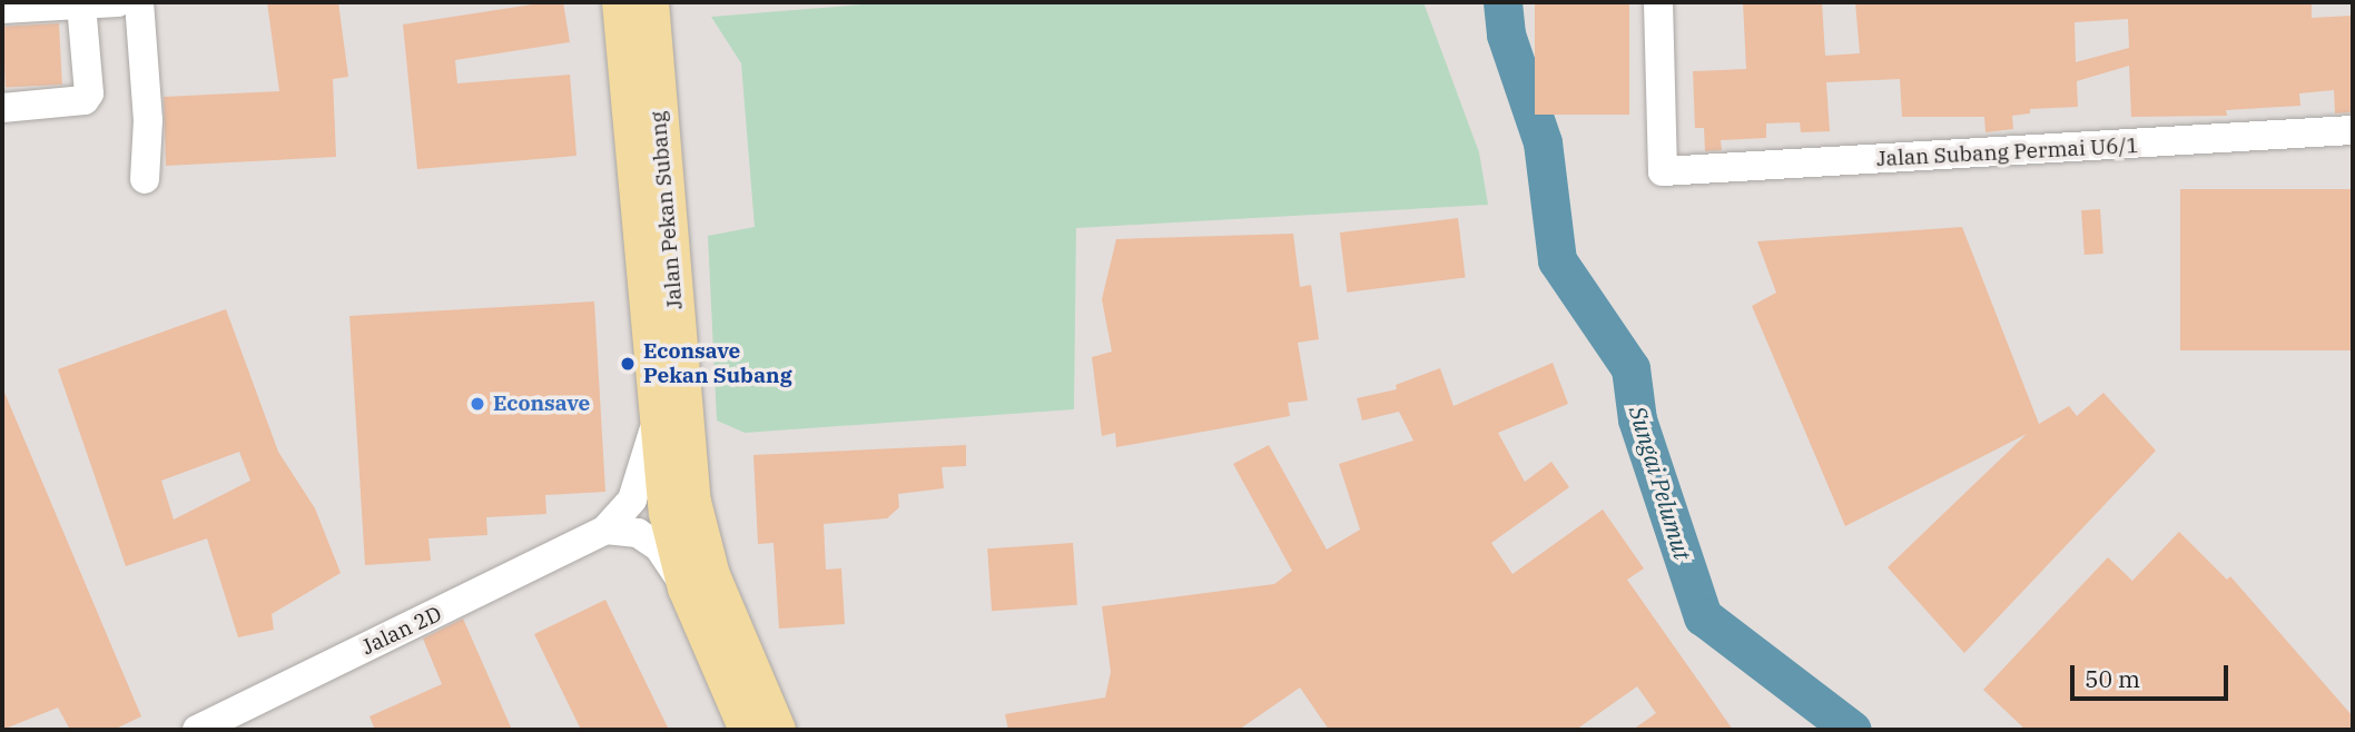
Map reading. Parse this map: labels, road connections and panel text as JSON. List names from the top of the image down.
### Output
{
  "streets": {
    "main road": ["Jalan Pekan Subang"],
    "street": ["Jalan Subang Permai U6/1", "Jalan 2D"]
  },
  "crossings": [
    ["Jalan Pekan Subang", "Jalan 2D"]
  ],
  "water": ["Sungai Pelumut"],
  "places": ["Econsave Pekan Subang", "Econsave"],
  "scale_bar": "50 m"
}
